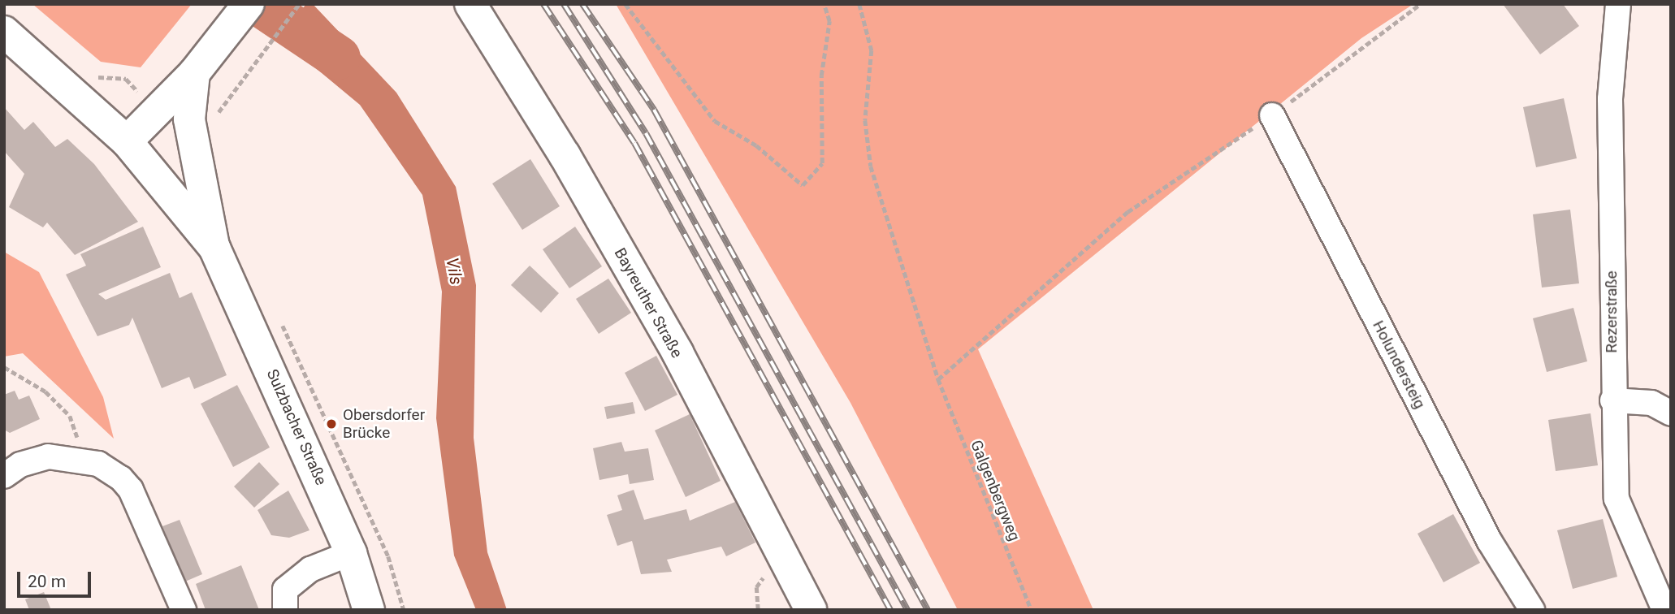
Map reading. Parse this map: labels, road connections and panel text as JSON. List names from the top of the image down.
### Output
{
  "streets": {
    "main road": ["Bayreuther Straße", "Sulzbacher Straße"],
    "street": ["Rezerstraße", "Holundersteig"],
    "path": ["Galgenbergweg"]
  },
  "water": ["Vils"],
  "places": ["Obersdorfer Brücke"],
  "scale_bar": "20 m"
}
